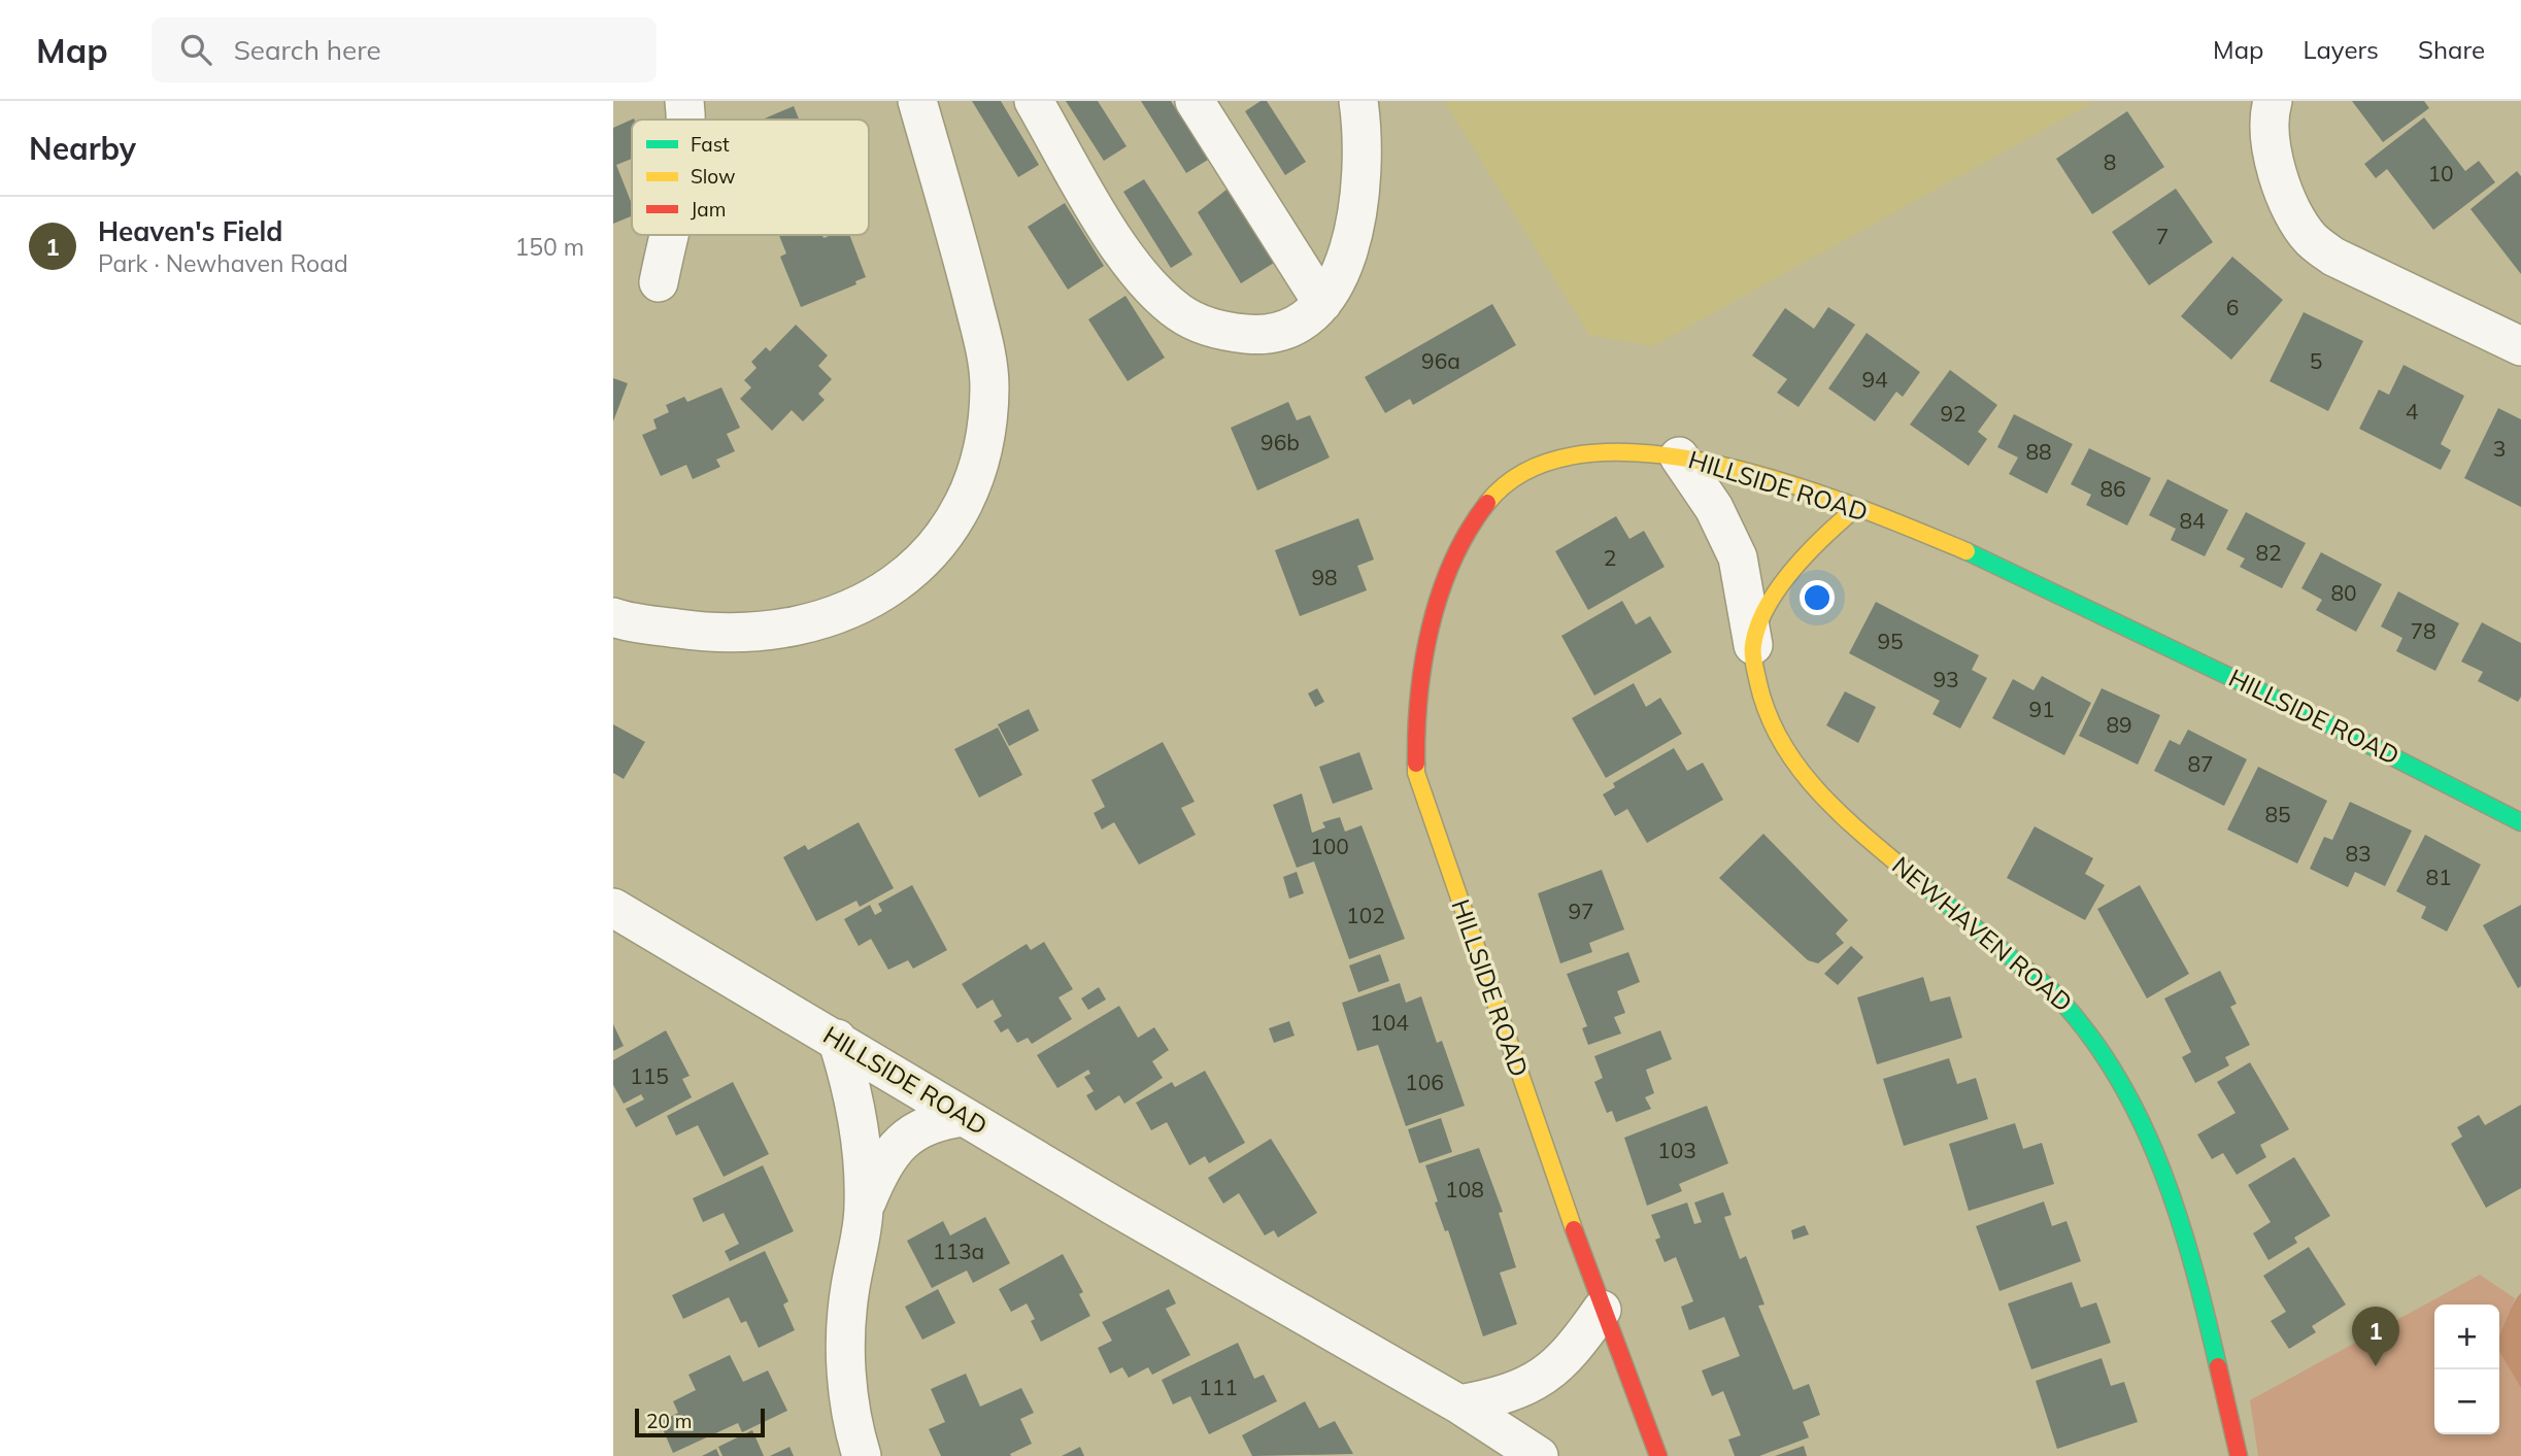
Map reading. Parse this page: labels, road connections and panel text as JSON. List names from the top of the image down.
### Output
{
  "streets": {
    "street": ["HILLSIDE ROAD", "NEWHAVEN ROAD"]
  },
  "crossings": [
    ["HILLSIDE ROAD", "NEWHAVEN ROAD"]
  ],
  "house_numbers": [
    "8",
    "10",
    "7",
    "6",
    "96a",
    "5",
    "94",
    "4",
    "92",
    "96b",
    "3",
    "88",
    "86",
    "84",
    "82",
    "2",
    "98",
    "80",
    "78",
    "95",
    "93",
    "91",
    "89",
    "87",
    "85",
    "100",
    "83",
    "81",
    "97",
    "102",
    "104",
    "115",
    "106",
    "103",
    "108",
    "113a",
    "111"
  ],
  "legend": ["Fast", "Slow", "Jam"],
  "scale_bar": "20 m",
  "page": {
    "header": "Map",
    "search": "Search here",
    "nav": ["Map", "Layers", "Share"],
    "heading": "Nearby",
    "list": [
      {
        "mark": "1",
        "name": "Heaven's Field",
        "note": "Park · Newhaven Road",
        "value": "150 m"
      }
    ],
    "map_buttons": ["+", "−"],
    "pins": "1",
    "scale": "20 m"
  }
}
